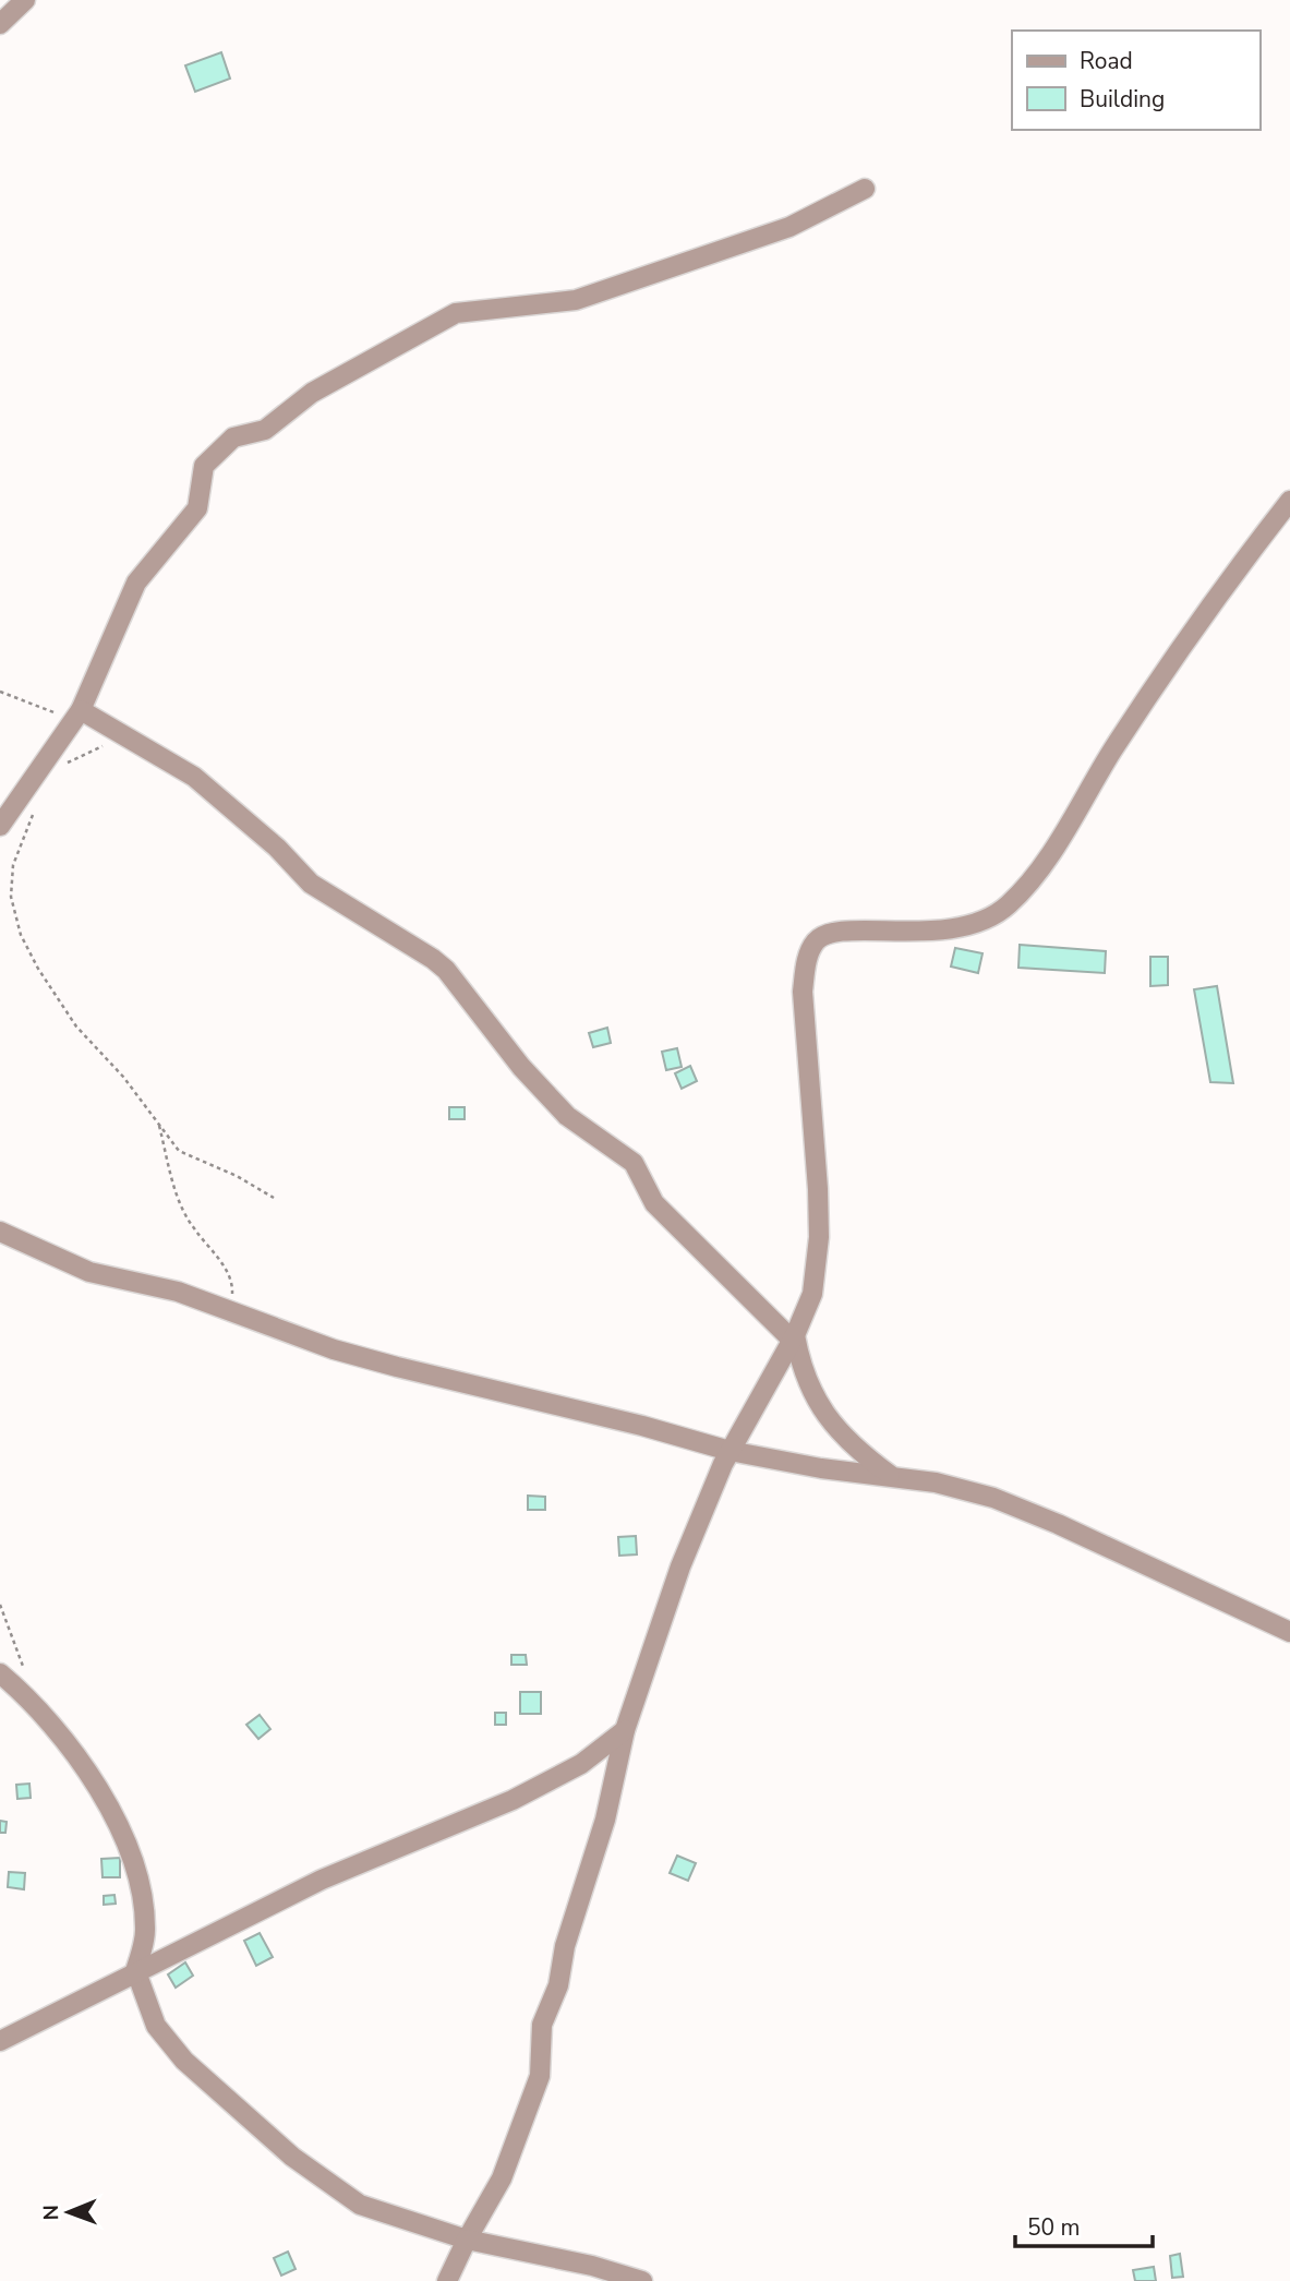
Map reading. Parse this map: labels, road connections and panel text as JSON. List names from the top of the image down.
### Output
{
  "legend": ["Road", "Building"],
  "scale_bar": "50 m",
  "north": "left"
}
